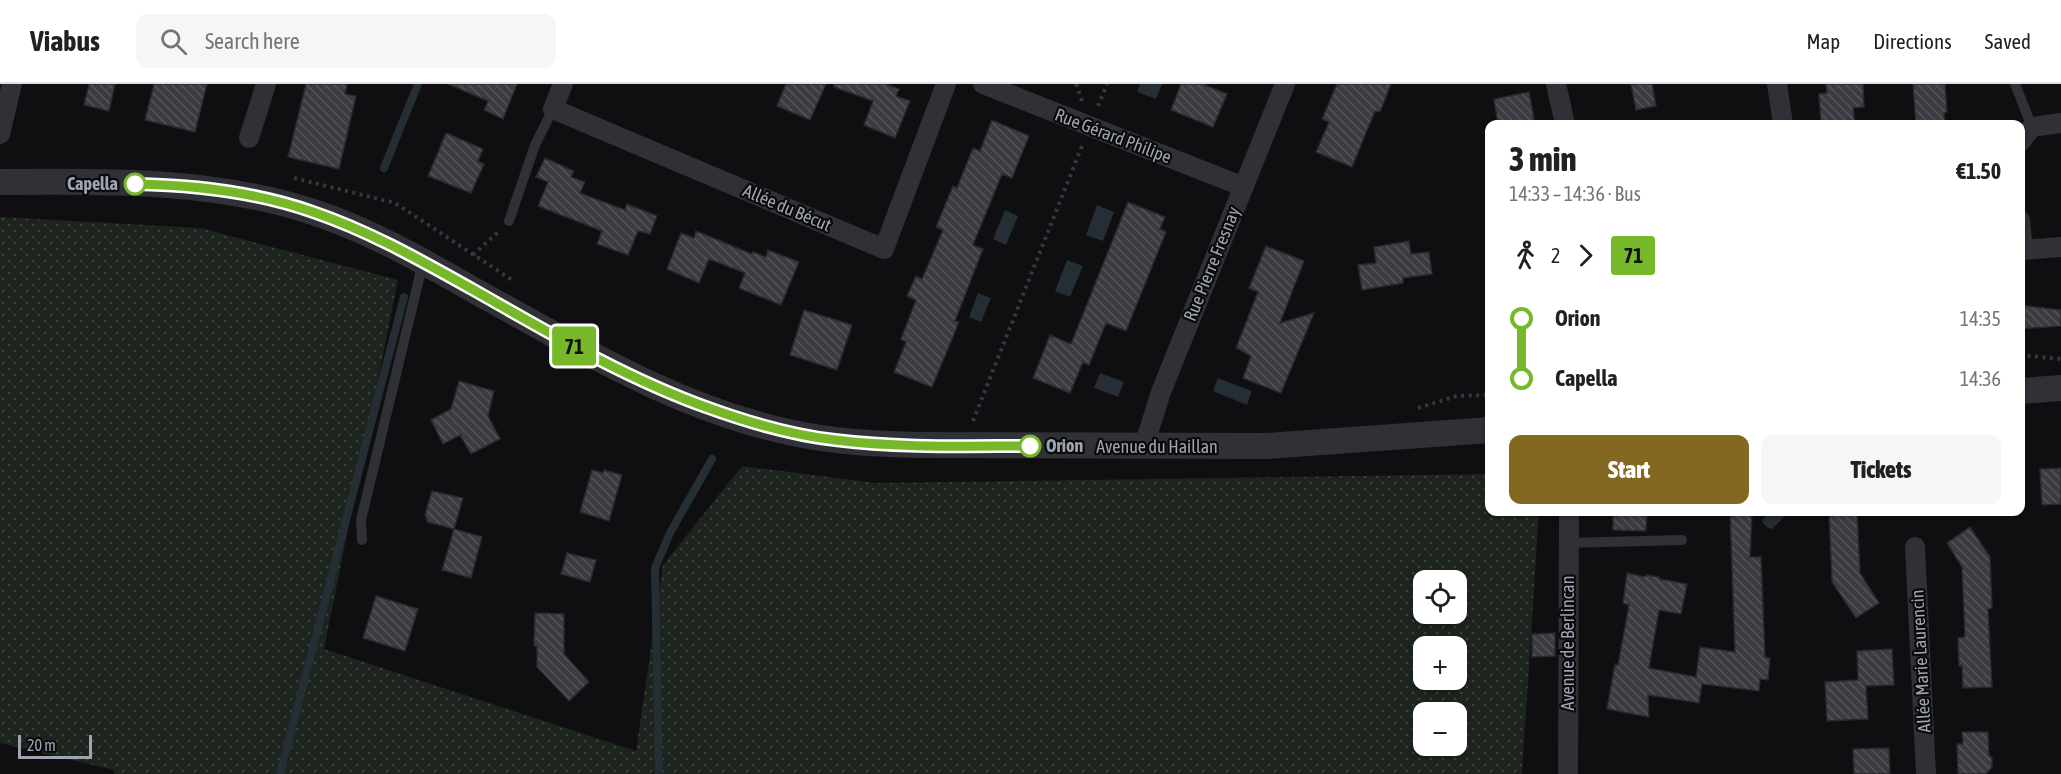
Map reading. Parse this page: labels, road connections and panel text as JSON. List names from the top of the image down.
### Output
{
  "streets": {
    "street": [
      "Rue Gérard Philipe",
      "Allée du Bécut",
      "Rue Pierre Fresnay",
      "Avenue du Haillan",
      "Avenue de Berlincan",
      "Allée Marie Laurencin"
    ]
  },
  "crossings": [
    ["Rue Gérard Philipe", "Rue Pierre Fresnay"],
    ["Rue Pierre Fresnay", "Avenue du Haillan"]
  ],
  "places": ["Capella", "Orion"],
  "lines": ["bus line 71"],
  "scale_bar": "20 m",
  "page": {
    "header": "Viabus",
    "search": "Search here",
    "nav": ["Map", "Directions", "Saved"],
    "on_map": "71",
    "heading": ["3 min", "14:33 – 14:36 · Bus", "€1.50"],
    "legs": ["2", "71"],
    "list": [
      {
        "name": "Orion",
        "value": "14:35"
      },
      {
        "name": "Capella",
        "value": "14:36"
      }
    ],
    "buttons": ["Start", "Tickets"],
    "map_buttons": ["+", "−"],
    "scale": "20 m"
  }
}
